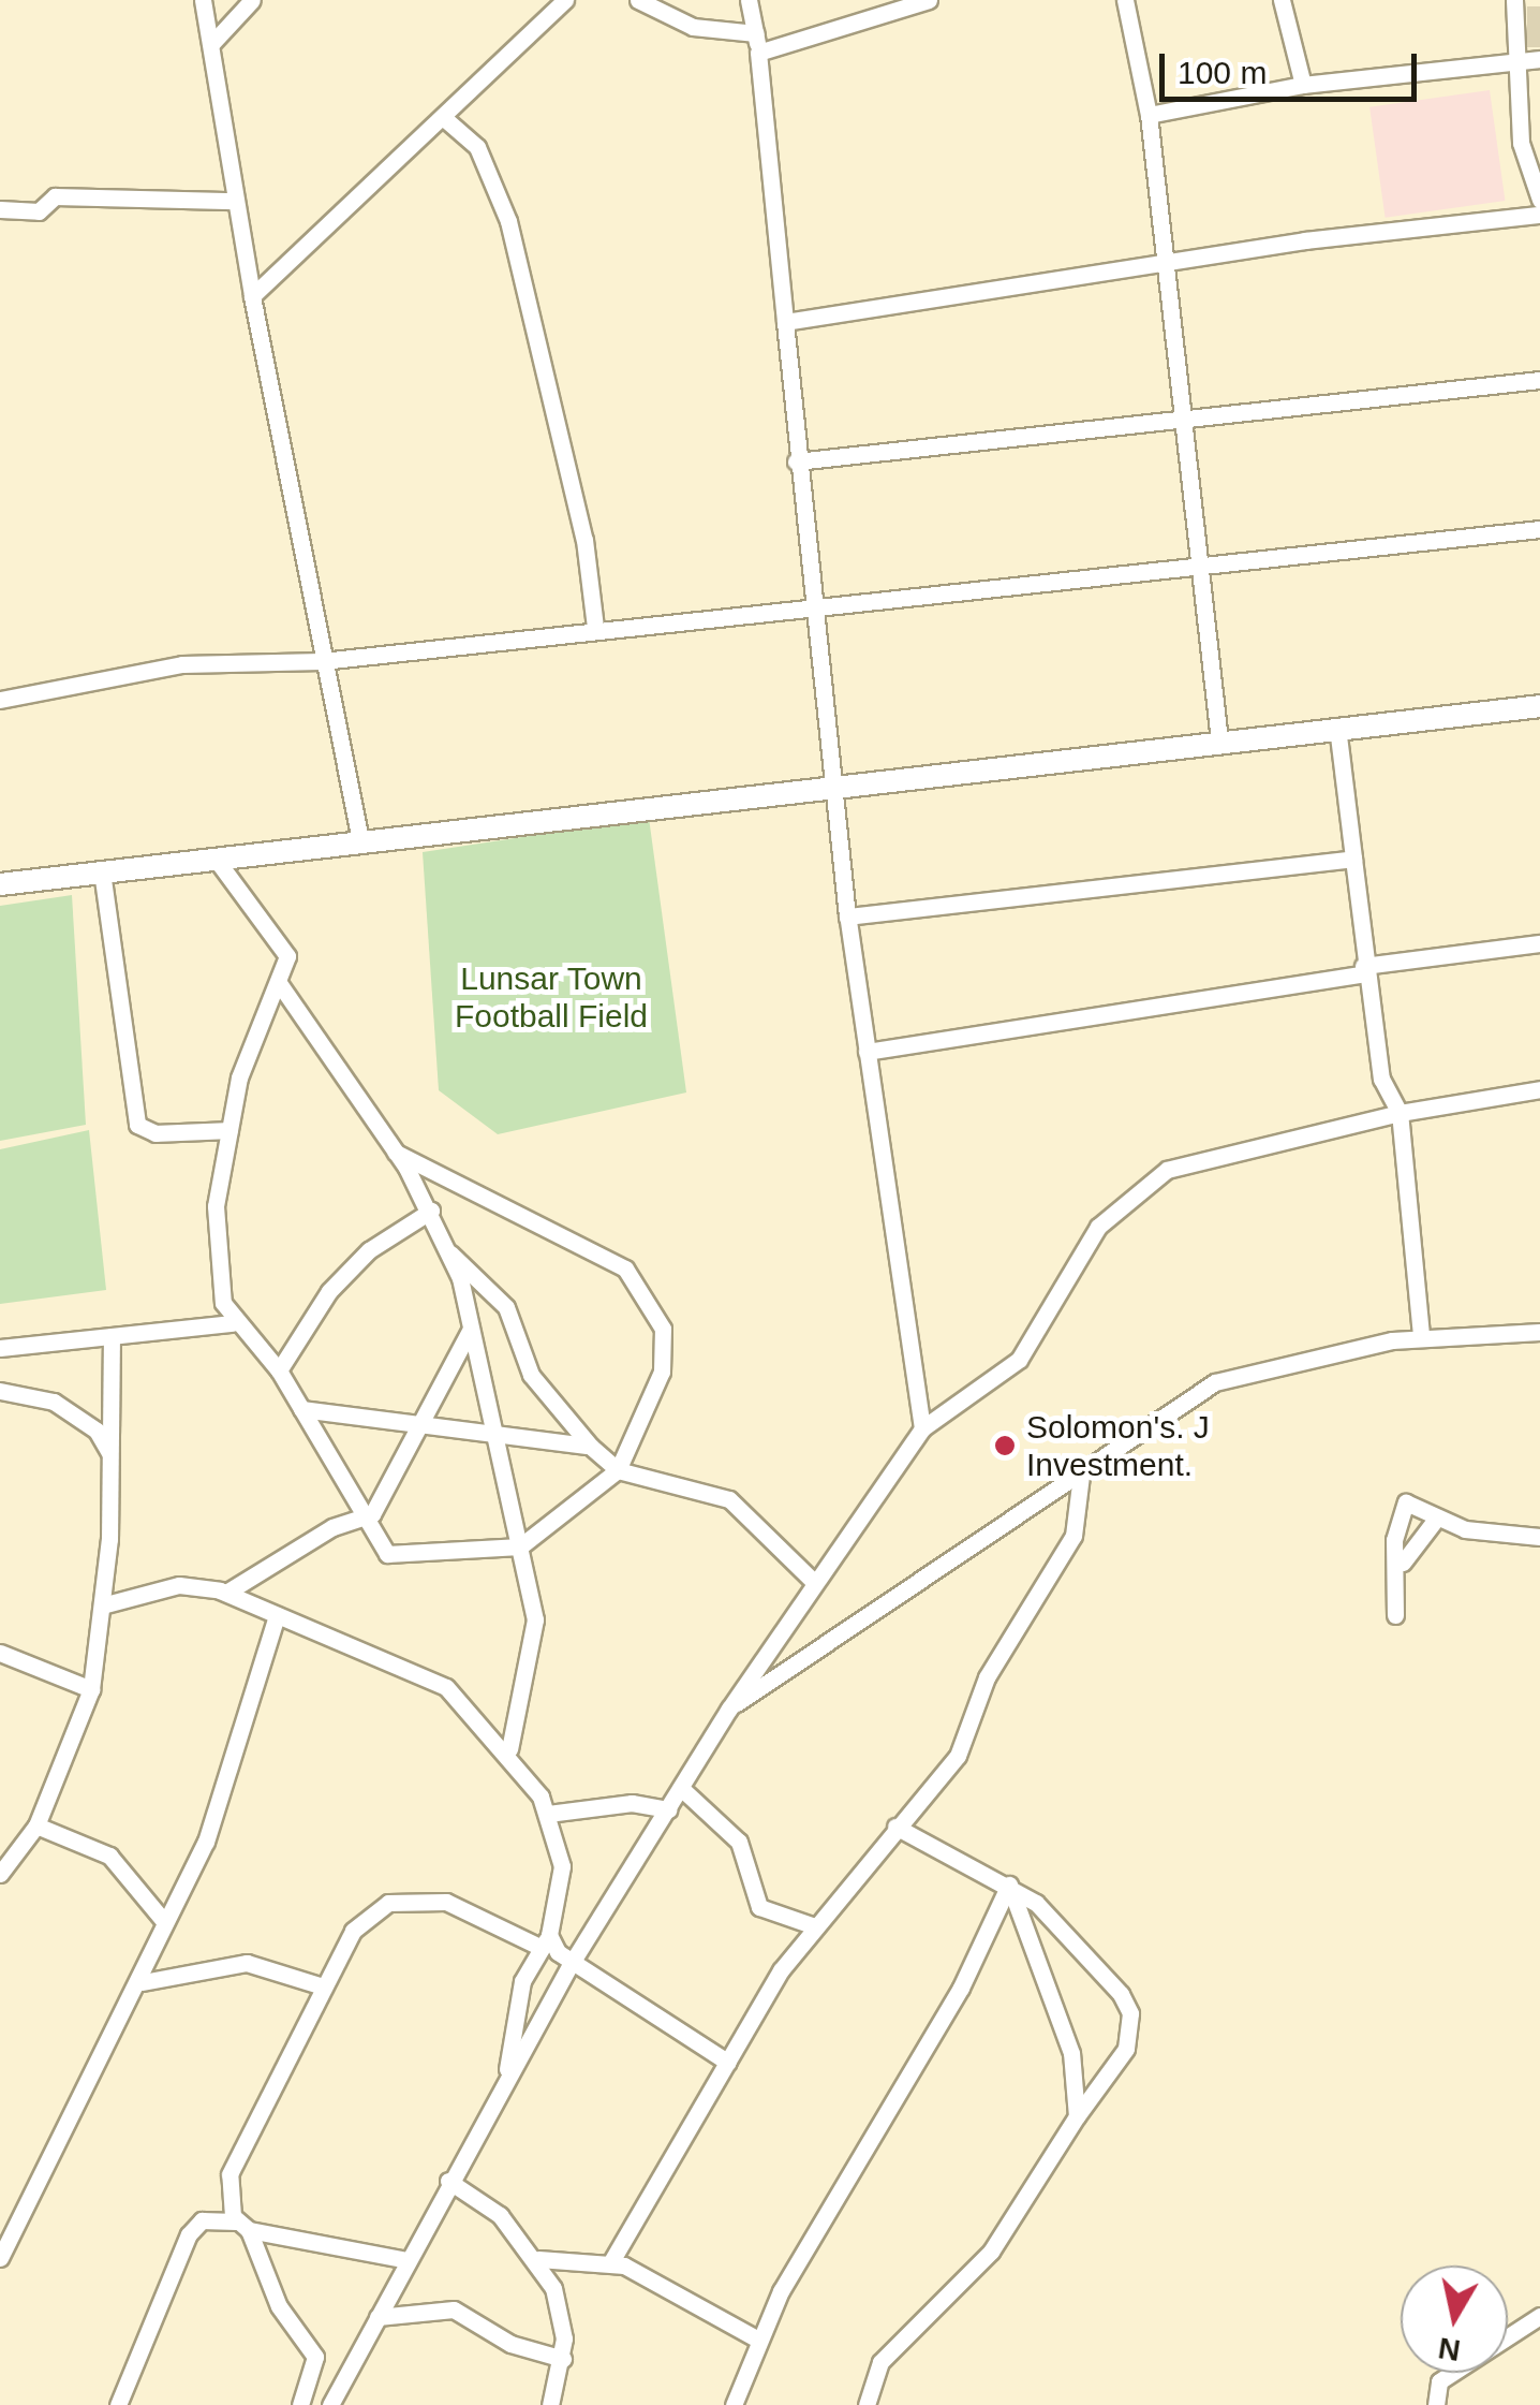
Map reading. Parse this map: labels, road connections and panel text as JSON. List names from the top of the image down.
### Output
{
  "parks": ["Lunsar Town Football Field"],
  "places": ["Solomon's. J Investment."],
  "scale_bar": "100 m",
  "north": "bottom"
}
